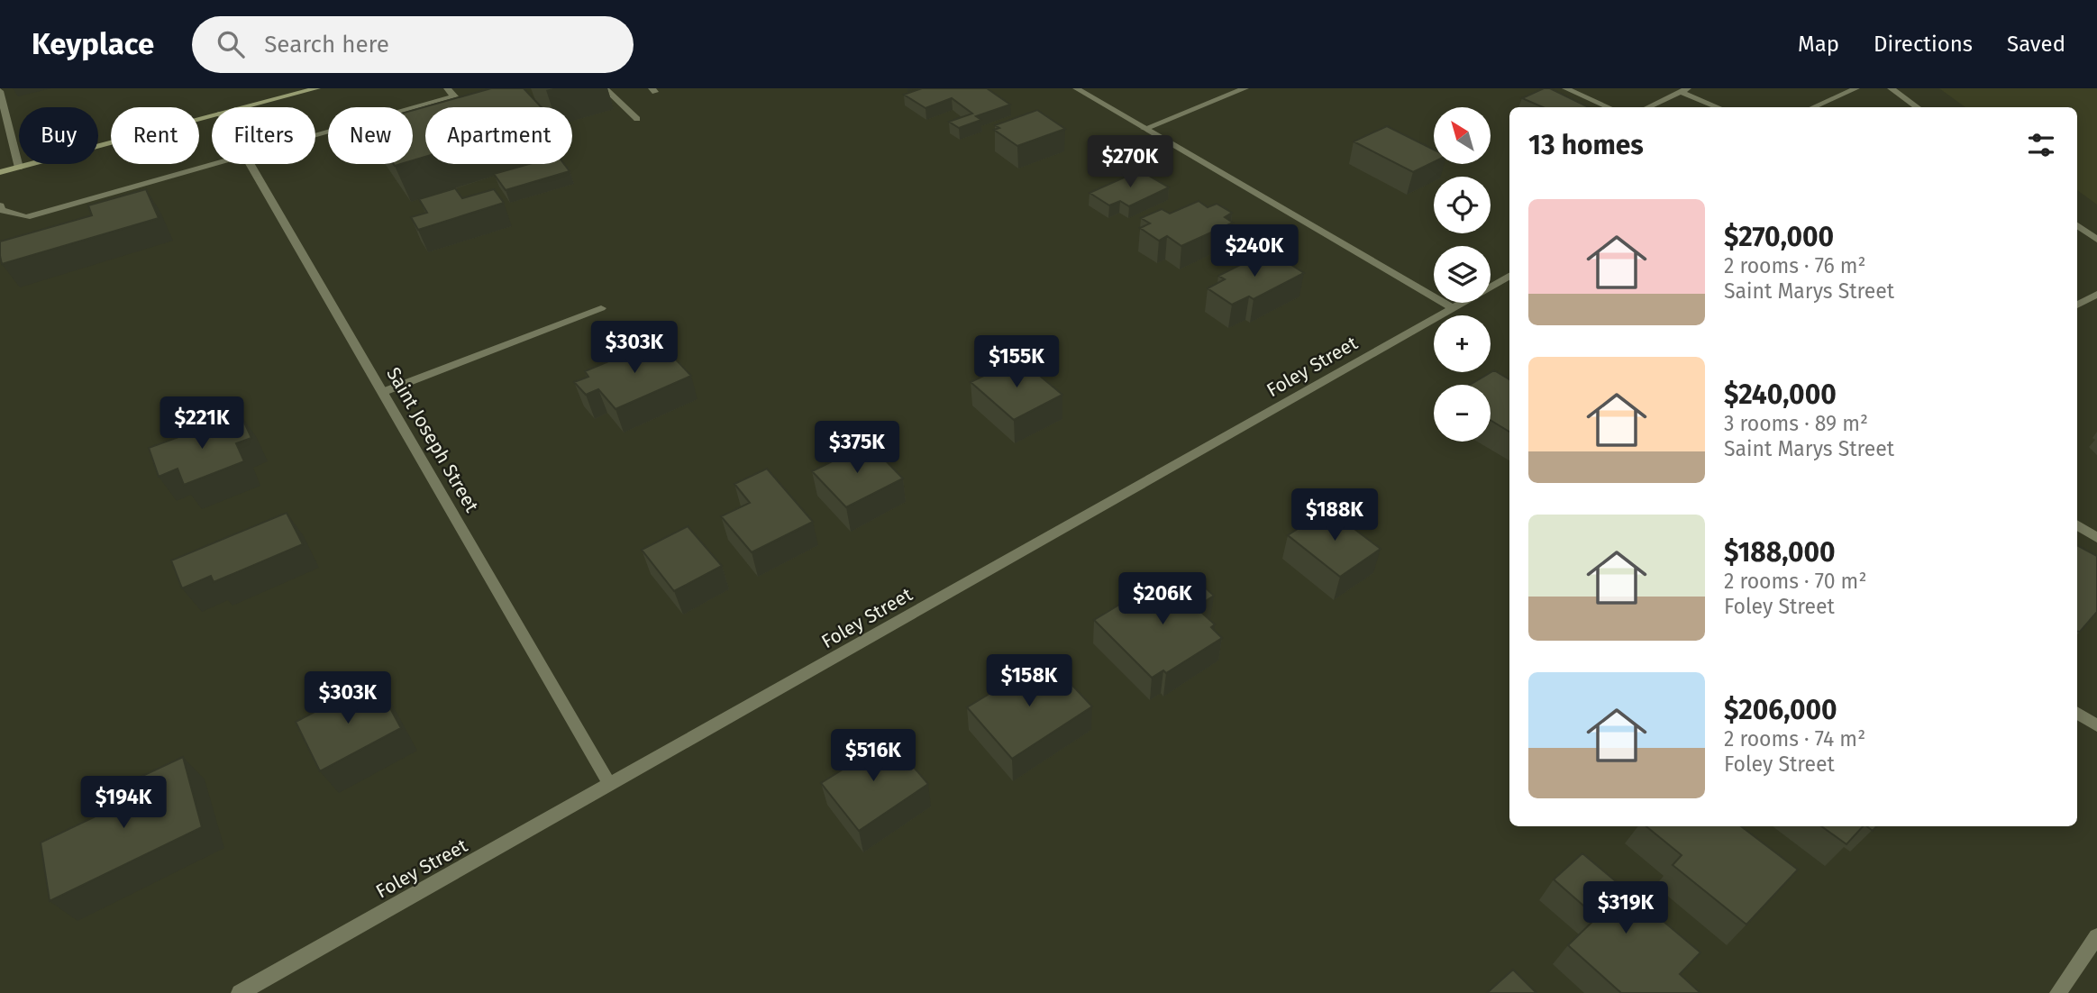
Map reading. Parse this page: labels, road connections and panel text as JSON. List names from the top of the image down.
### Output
{
  "streets": {
    "street": ["Foley Street", "Saint Joseph Street"]
  },
  "crossings": [
    ["Foley Street", "Saint Joseph Street"]
  ],
  "north": "top left",
  "page": {
    "header": "Keyplace",
    "search": "Search here",
    "nav": ["Map", "Directions", "Saved"],
    "map_buttons": ["+", "−"],
    "chip": [
      "Buy",
      "Rent",
      "Filters",
      "New",
      "Apartment"
    ],
    "heading": "13 homes",
    "price": [
      "$270K",
      "$240K",
      "$303K",
      "$155K",
      "$221K",
      "$375K",
      "$188K",
      "$206K",
      "$158K",
      "$303K",
      "$516K",
      "$194K",
      "$319K"
    ],
    "list": [
      {
        "name": "$270,000",
        "note": "2 rooms · 76 m² · Saint Marys Street"
      },
      {
        "name": "$240,000",
        "note": "3 rooms · 89 m² · Saint Marys Street"
      },
      {
        "name": "$188,000",
        "note": "2 rooms · 70 m² · Foley Street"
      },
      {
        "name": "$206,000",
        "note": "2 rooms · 74 m² · Foley Street"
      }
    ]
  }
}
